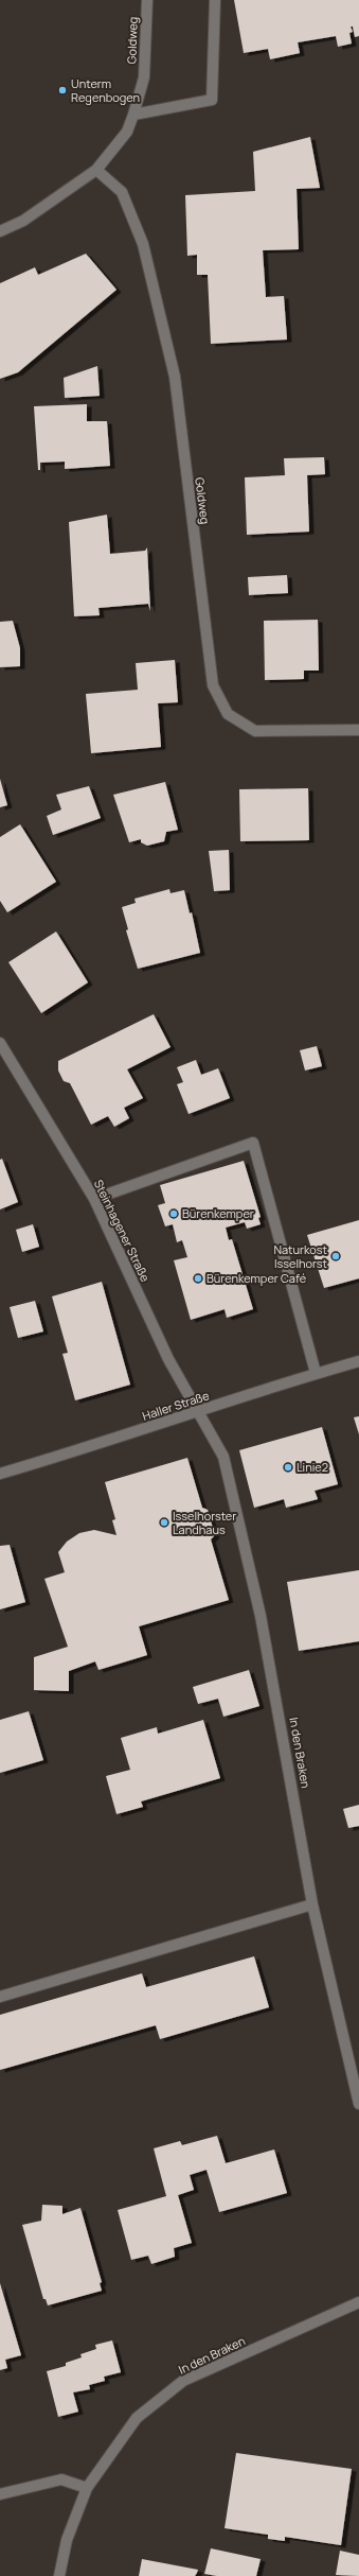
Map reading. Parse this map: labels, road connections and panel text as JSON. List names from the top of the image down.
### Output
{
  "streets": {
    "street": [
      "Goldweg",
      "Steinhagener Straße",
      "Haller Straße",
      "In den Braken"
    ]
  },
  "crossings": [
    ["Steinhagener Straße", "Haller Straße"],
    ["Steinhagener Straße", "In den Braken"],
    ["Haller Straße", "In den Braken"]
  ],
  "places": [
    "Unterm Regenbogen",
    "Bürenkemper",
    "Naturkost Isselhorst",
    "Bürenkemper Café",
    "Linie2",
    "Isselhorster Landhaus"
  ]
}
